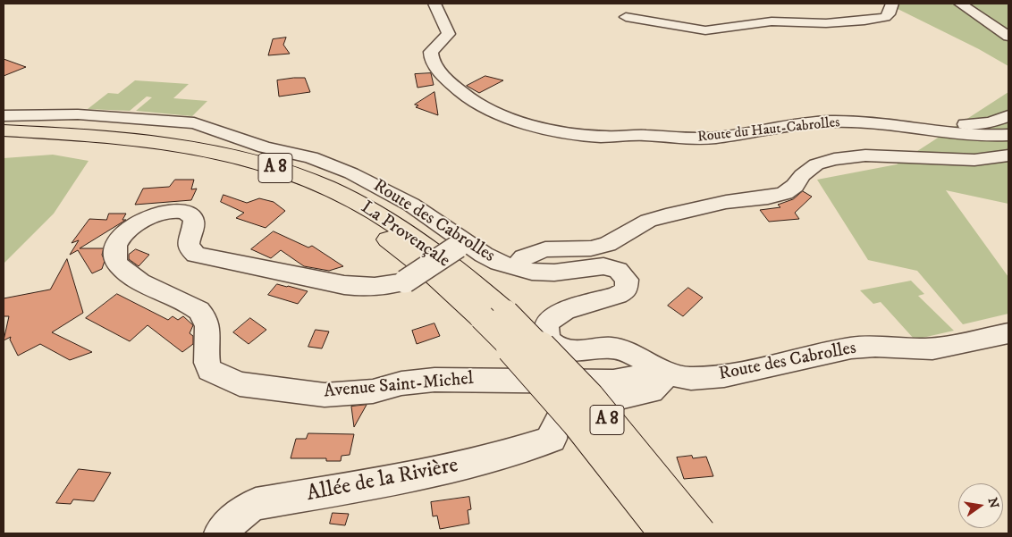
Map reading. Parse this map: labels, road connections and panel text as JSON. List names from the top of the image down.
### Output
{
  "streets": {
    "highway": ["A 8", "La Provençale"],
    "street": [
      "Route du Haut-Cabrolles",
      "Route des Cabrolles",
      "Avenue Saint-Michel",
      "Allée de la Rivière"
    ]
  },
  "crossings": [
    ["Route du Haut-Cabrolles", "Route des Cabrolles"],
    ["Route des Cabrolles", "Avenue Saint-Michel"],
    ["Route des Cabrolles", "Allée de la Rivière"],
    ["Avenue Saint-Michel", "Allée de la Rivière"]
  ],
  "north": "right"
}
